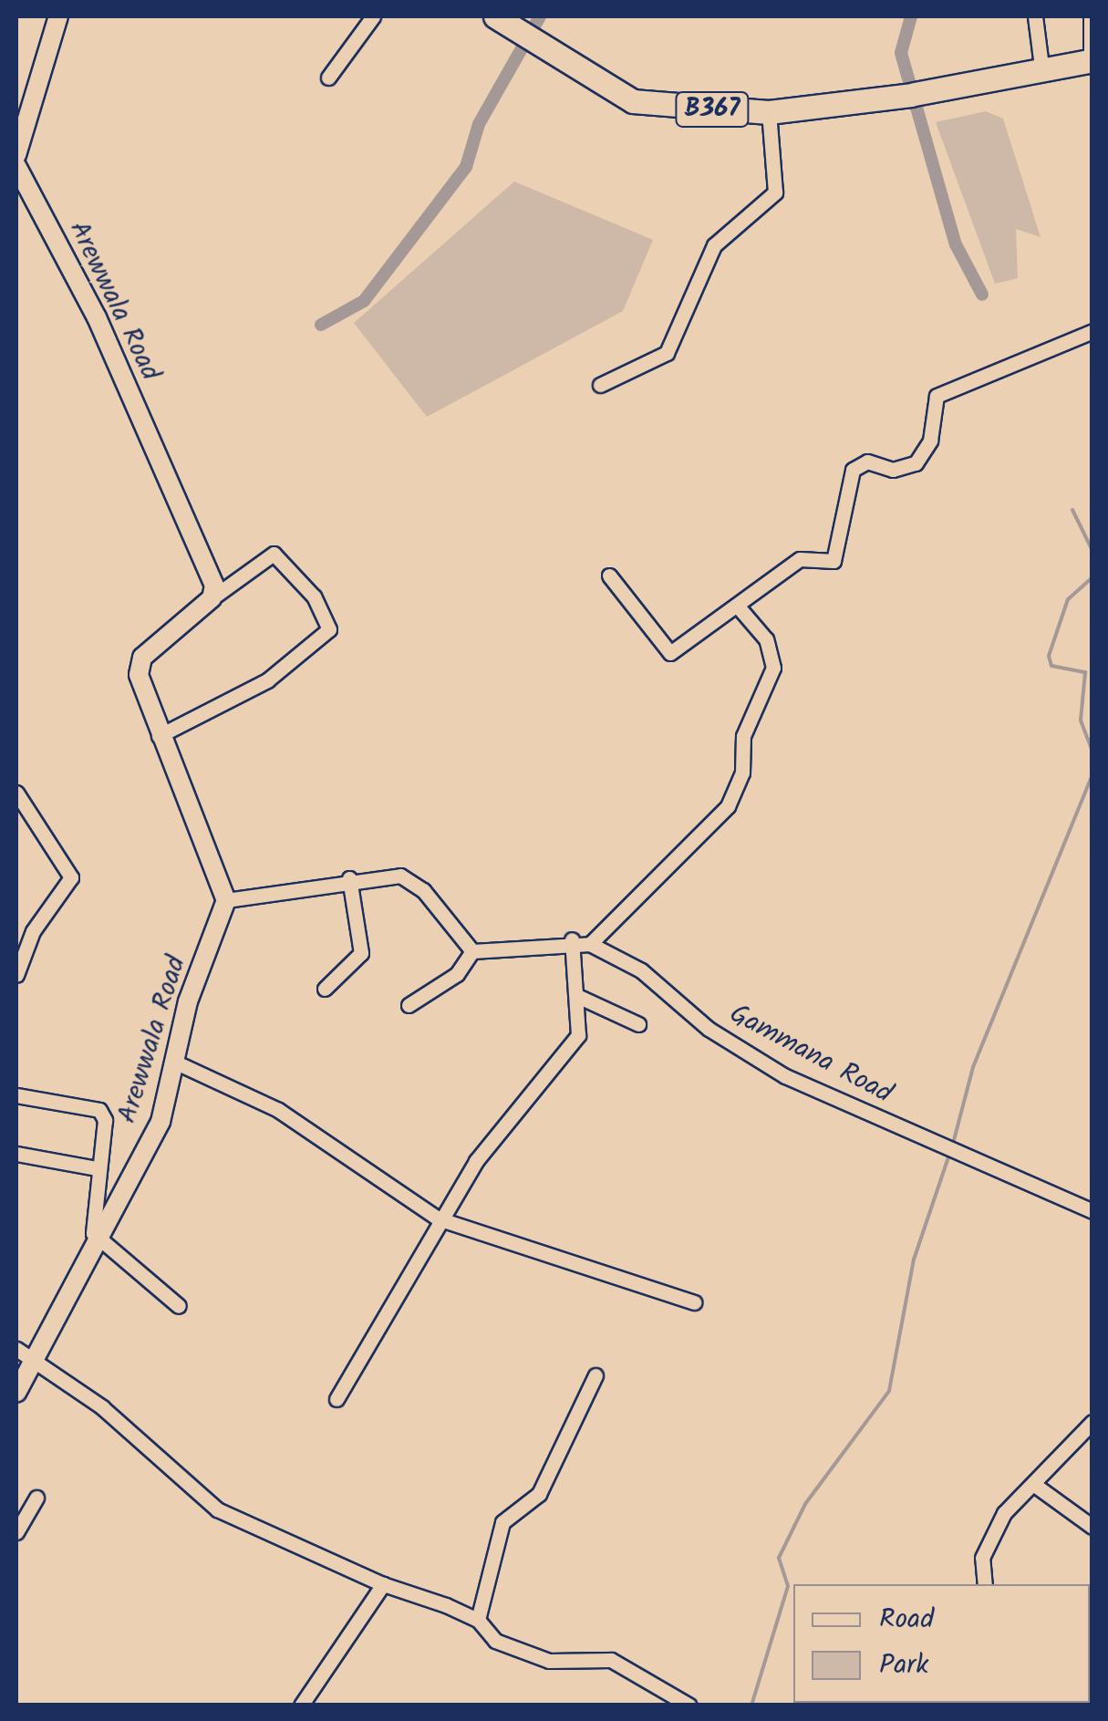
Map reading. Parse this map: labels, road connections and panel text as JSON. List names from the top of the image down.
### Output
{
  "streets": {
    "main road": ["B367"],
    "street": ["Arewwala Road", "Gammana Road"]
  },
  "legend": ["Road", "Park"]
}
